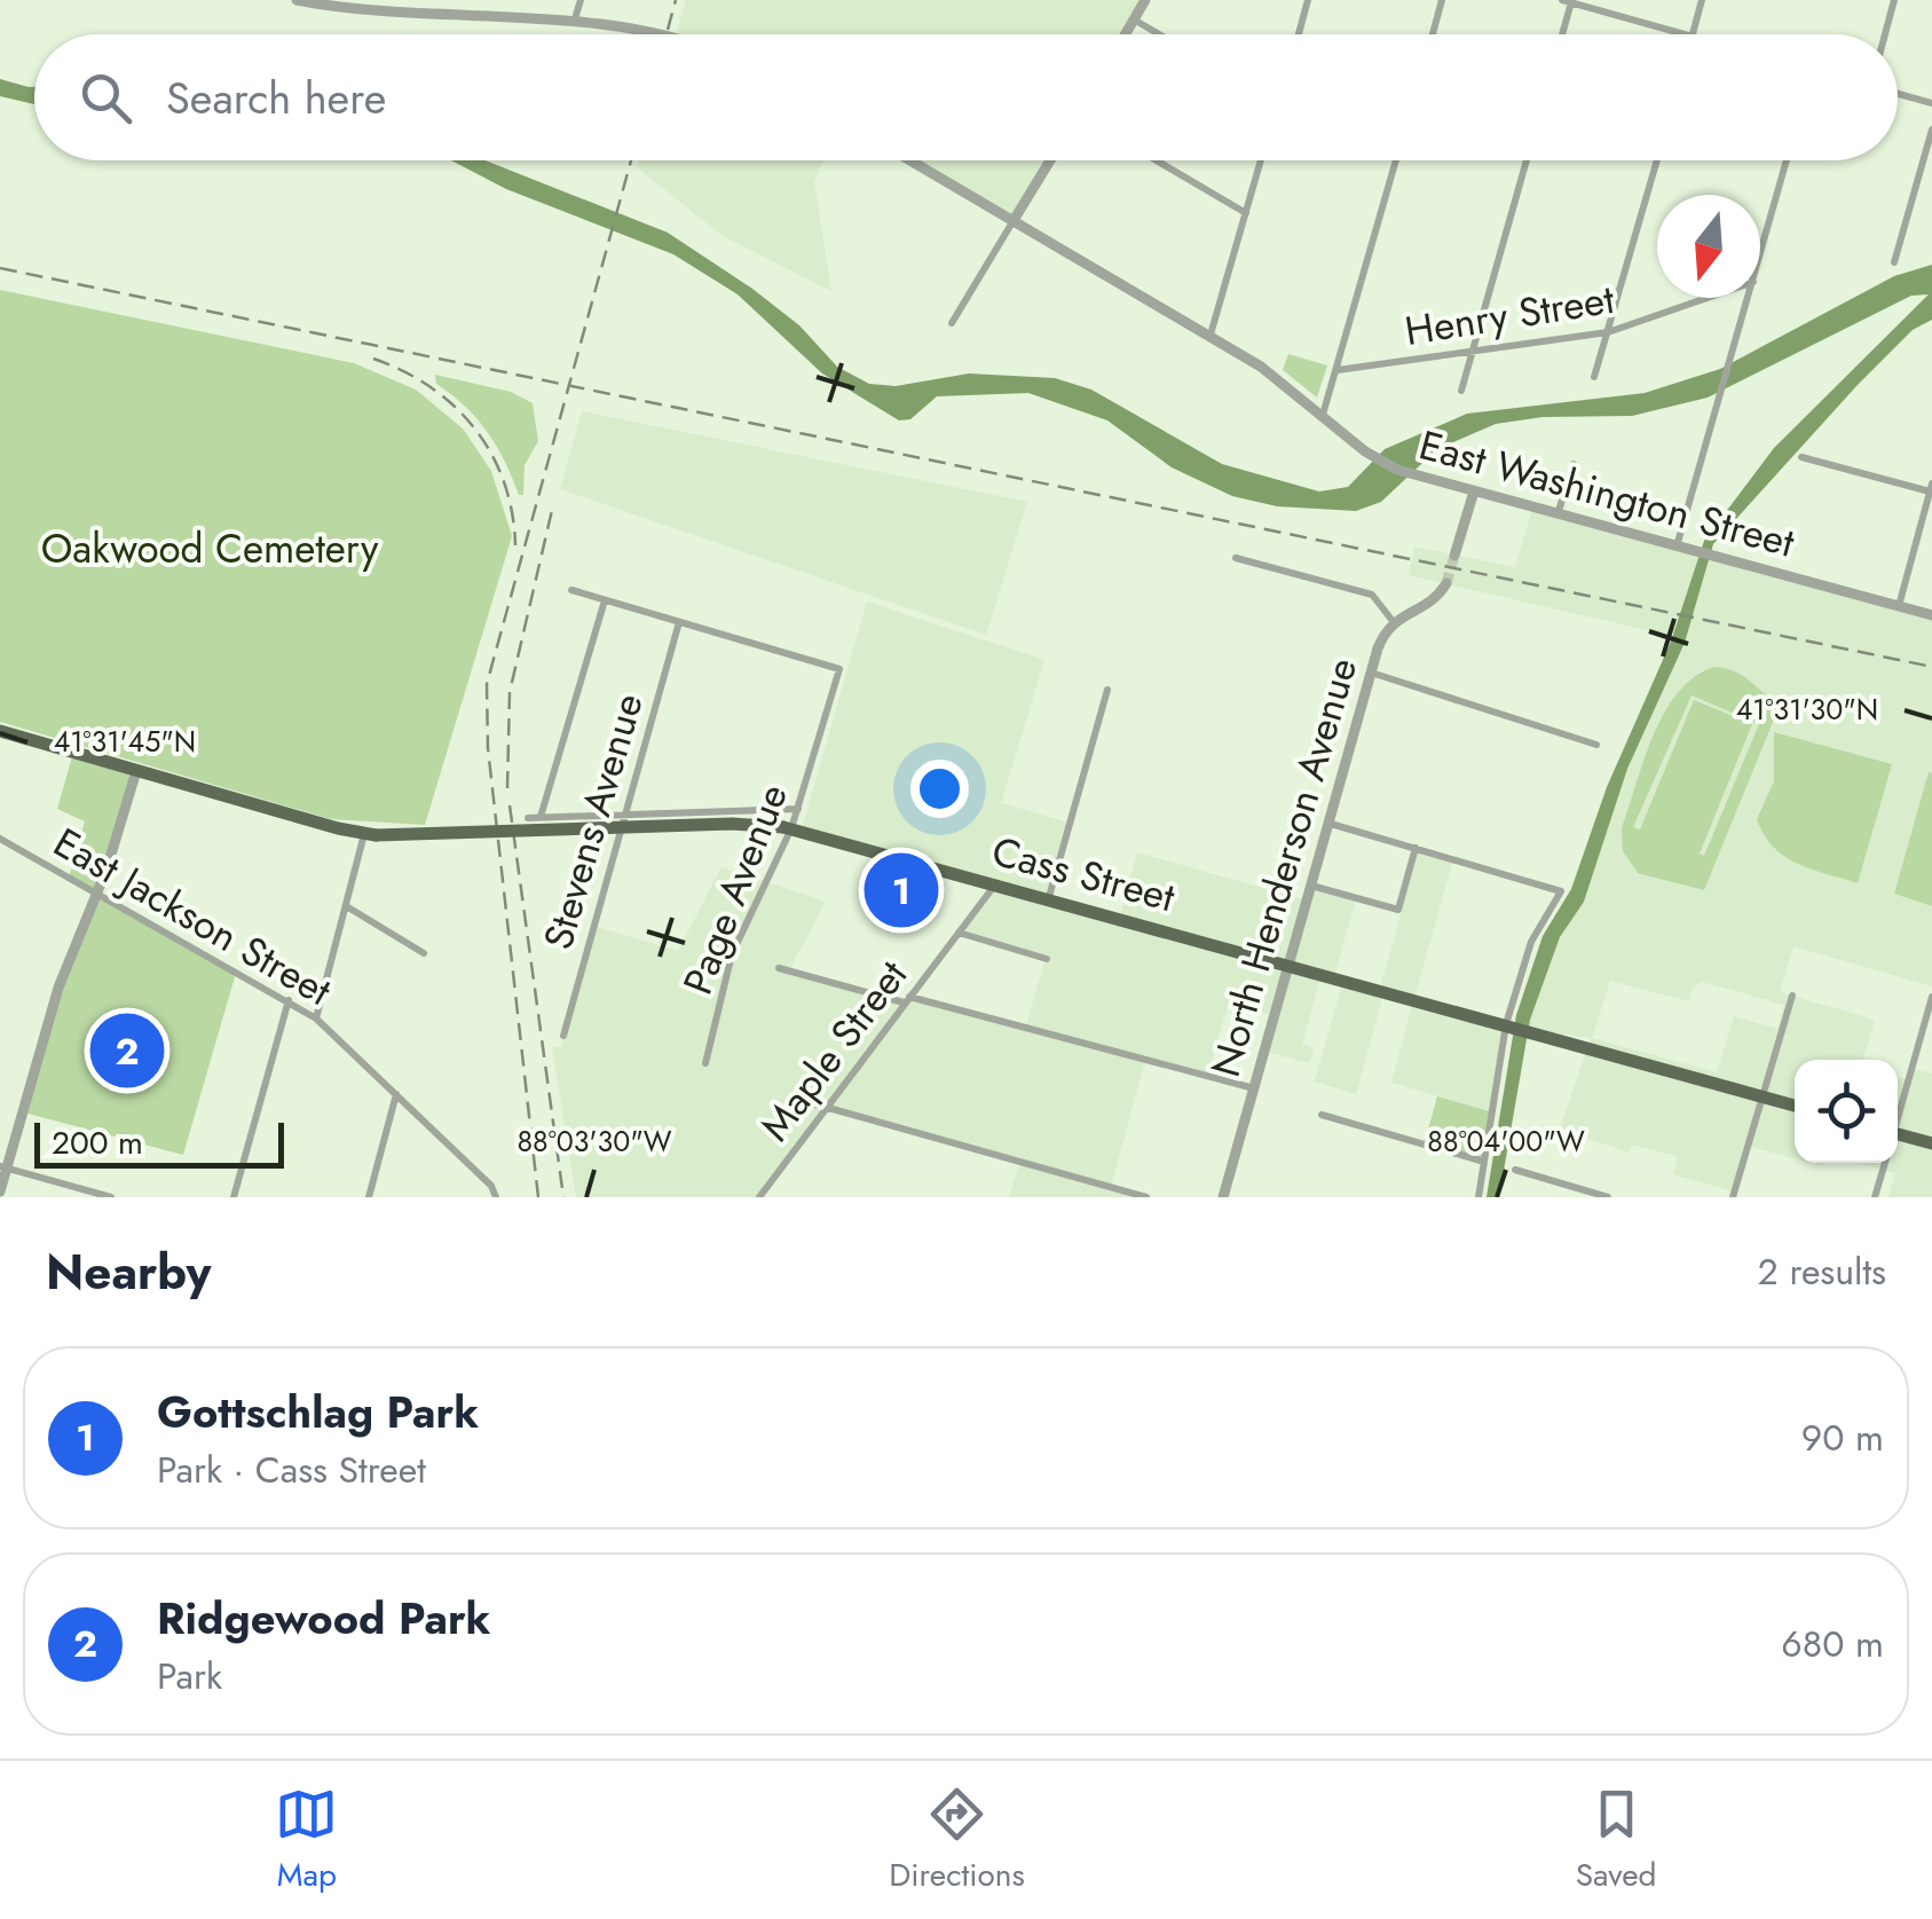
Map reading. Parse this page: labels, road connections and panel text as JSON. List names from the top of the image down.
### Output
{
  "streets": {
    "main road": ["Cass Street"],
    "street": [
      "Henry Street",
      "East Washington Street",
      "Stevens Avenue",
      "North Henderson Avenue",
      "Page Avenue",
      "East Jackson Street",
      "Maple Street"
    ]
  },
  "crossings": [
    ["Stevens Avenue", "Page Avenue"],
    ["North Henderson Avenue", "Cass Street"],
    ["Cass Street", "Page Avenue"],
    ["Cass Street", "Maple Street"]
  ],
  "parks": ["Oakwood Cemetery"],
  "scale_bar": "200 m",
  "north": "bottom",
  "page": {
    "search": "Search here",
    "pins": ["1", "2"],
    "scale": "200 m",
    "heading": ["Nearby", "2 results"],
    "list": [
      {
        "mark": "1",
        "name": "Gottschlag Park",
        "note": "Park · Cass Street",
        "value": "90 m"
      },
      {
        "mark": "2",
        "name": "Ridgewood Park",
        "note": "Park",
        "value": "680 m"
      }
    ],
    "nav": ["Map", "Directions", "Saved"]
  },
  "coordinates": [
    "41°31'30\"N",
    "41°31'45\"N",
    "88°03'30\"W",
    "88°04'00\"W"
  ]
}
